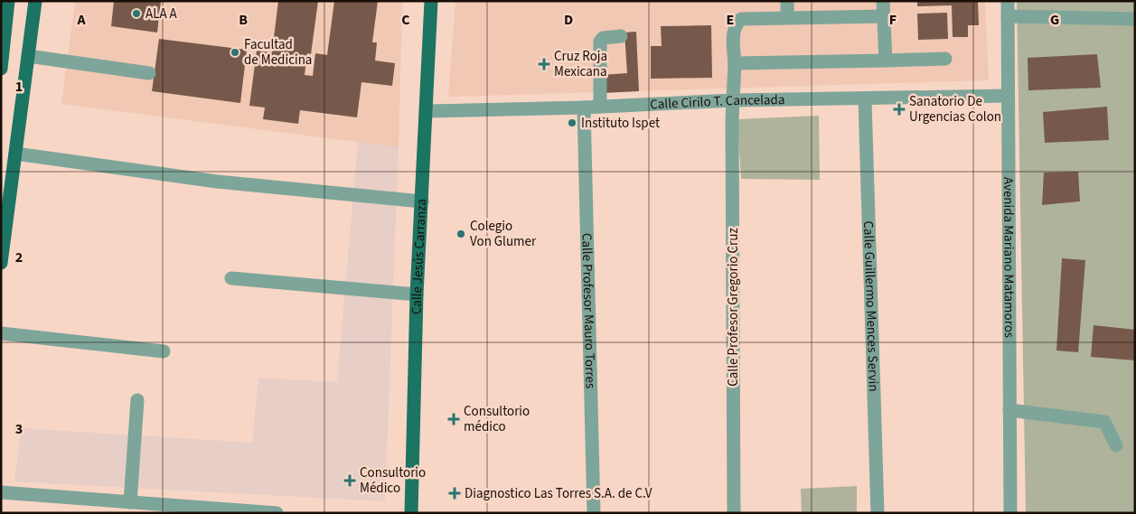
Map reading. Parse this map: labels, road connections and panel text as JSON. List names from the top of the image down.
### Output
{
  "streets": {
    "main road": ["Calle Jesús Carranza"],
    "street": [
      "Calle Cirilo T. Cancelada",
      "Avenida Mariano Matamoros",
      "Calle Guillermo Mences Servin",
      "Calle Profesor Gregorio Cruz",
      "Calle Profesor Mauro Torres"
    ]
  },
  "crossings": [
    ["Calle Cirilo T. Cancelada", "Calle Jesús Carranza"],
    ["Calle Cirilo T. Cancelada", "Avenida Mariano Matamoros"],
    ["Calle Cirilo T. Cancelada", "Calle Guillermo Mences Servin"],
    ["Calle Cirilo T. Cancelada", "Calle Profesor Gregorio Cruz"],
    ["Calle Cirilo T. Cancelada", "Calle Profesor Mauro Torres"]
  ],
  "places": {
    "other": [
      "ALA A",
      "Facultad de Medicina",
      "Instituto Ispet",
      "Colegio Von Glumer"
    ],
    "health": [
      "Cruz Roja Mexicana",
      "Sanatorio De Urgencias Colon",
      "Consultorio médico",
      "Consultorio Médico",
      "Diagnostico Las Torres S.A. de C.V"
    ]
  },
  "grid": {
    "columns": [
      "A",
      "B",
      "C",
      "D",
      "E",
      "F",
      "G"
    ],
    "rows": ["1", "2", "3"]
  }
}
